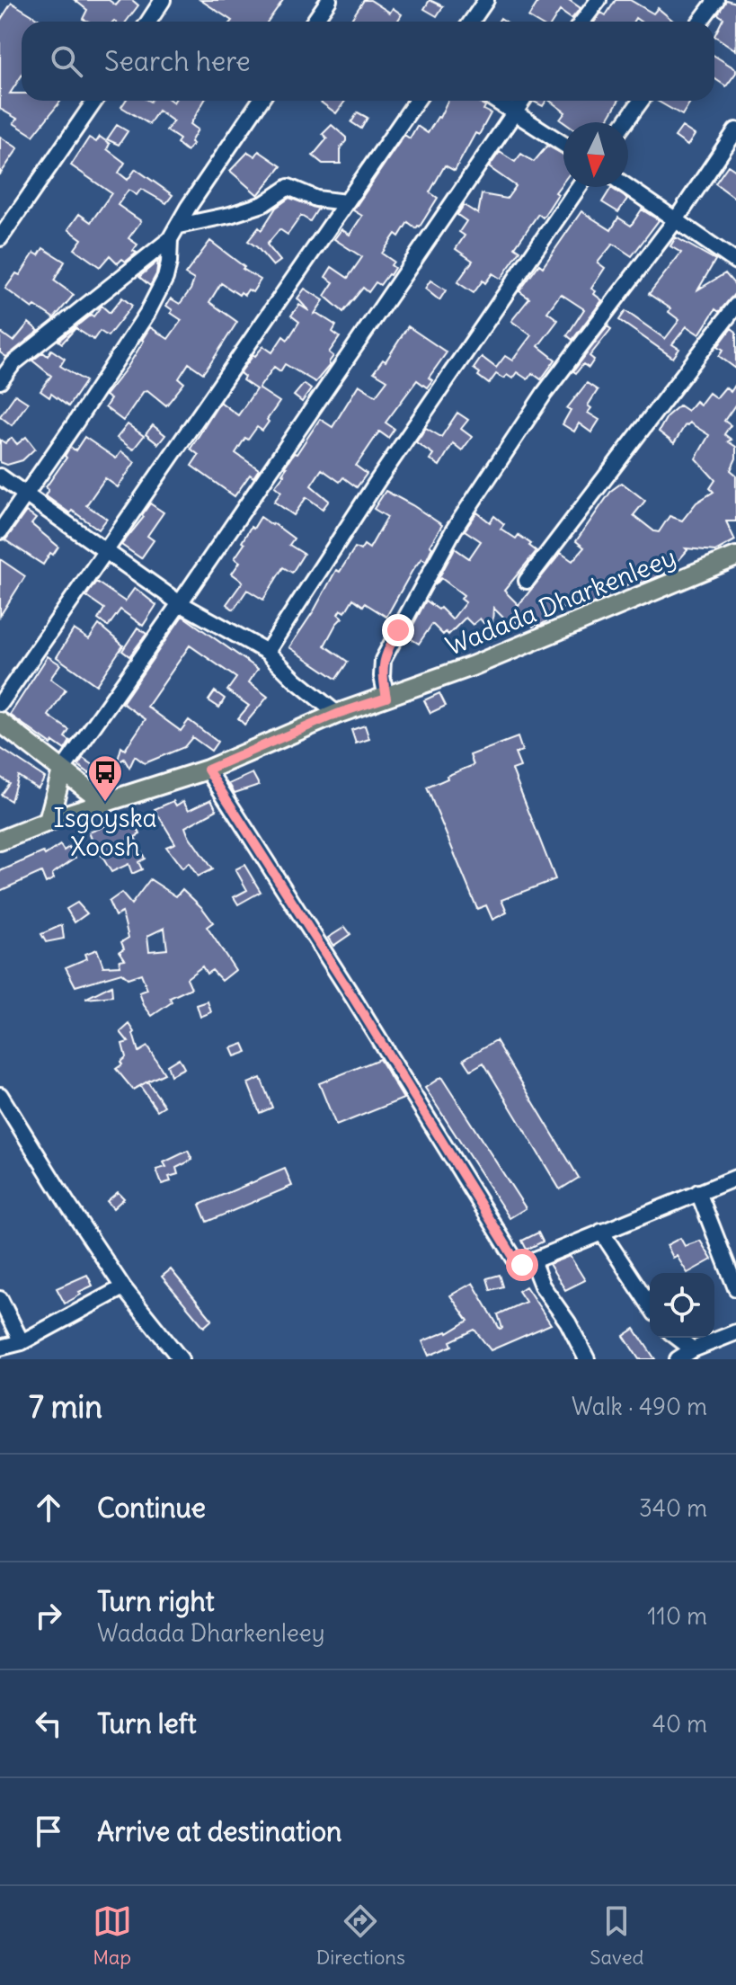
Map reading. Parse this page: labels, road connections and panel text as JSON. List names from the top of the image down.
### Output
{
  "streets": {
    "main road": ["Wadada Dharkenleey"]
  },
  "places": {
    "bus stop": ["Isgoyska Xoosh"]
  },
  "north": "bottom",
  "page": {
    "search": "Search here",
    "heading": ["7 min", "Walk · 490 m"],
    "list": [
      ["Continue", "340 m"],
      ["Turn right", "Wadada Dharkenleey", "110 m"],
      ["Turn left", "40 m"],
      "Arrive at destination"
    ],
    "nav": ["Map", "Directions", "Saved"]
  }
}
